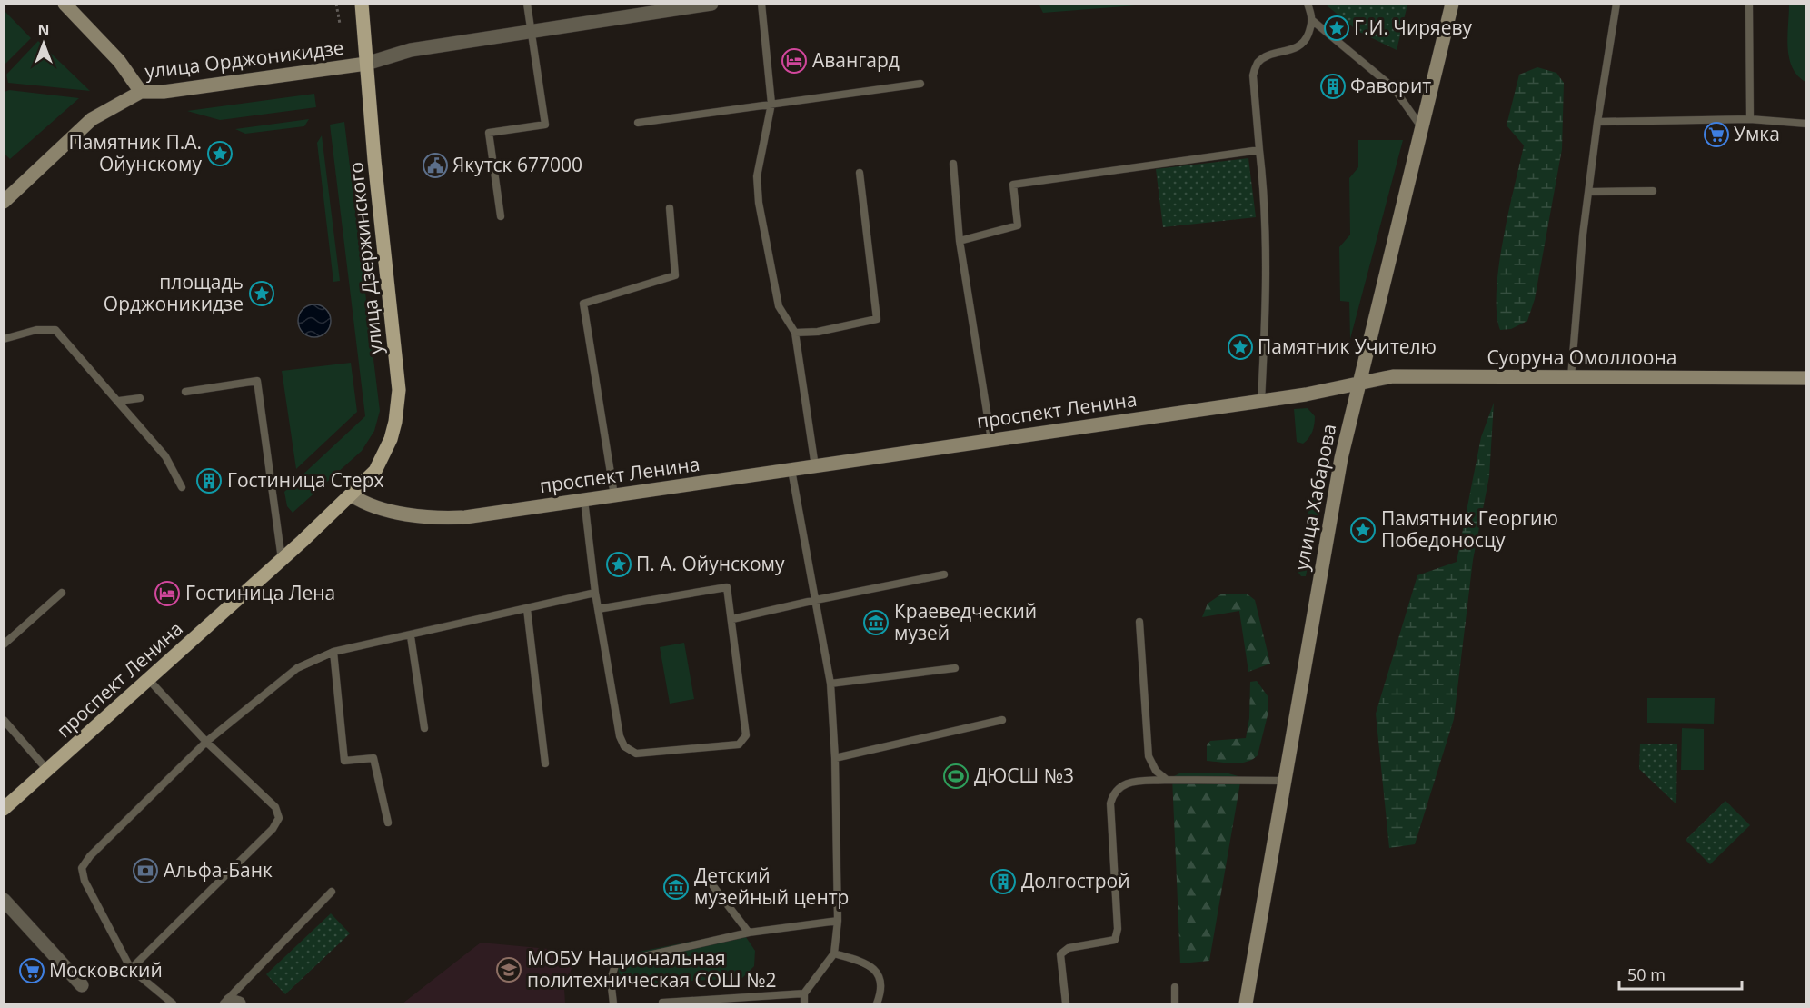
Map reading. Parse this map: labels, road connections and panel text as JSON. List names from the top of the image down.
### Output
{
  "streets": {
    "main road": [
      "улица Орджоникидзе",
      "улица Дзержинского",
      "Суоруна Омоллоона",
      "проспект Ленина",
      "улица Хабарова"
    ]
  },
  "crossings": [
    ["улица Орджоникидзе", "улица Дзержинского"],
    ["улица Дзержинского", "проспект Ленина"],
    ["Суоруна Омоллоона", "проспект Ленина"],
    ["Суоруна Омоллоона", "улица Хабарова"],
    ["проспект Ленина", "улица Хабарова"]
  ],
  "places": {
    "place": [
      "Г.И. Чиряеву",
      "Памятник П.А. Ойунскому",
      "площадь Орджоникидзе",
      "Памятник Учителю",
      "Памятник Георгию Победоносцу",
      "П. А. Ойунскому"
    ],
    "hotel": ["Авангард", "Гостиница Лена"],
    "building": ["Фаворит", "Гостиница Стерх", "Долгострой"],
    "supermarket": ["Умка", "Московский"],
    "public building": ["Якутск 677000"],
    "museum": ["Краеведческий музей", "Детский музейный центр"],
    "sports": ["ДЮСШ №3"],
    "bank": ["Альфа-Банк"],
    "school or university": ["МОБУ Национальная политехническая СОШ №2"]
  },
  "scale_bar": "50 m",
  "north": "top"
}
